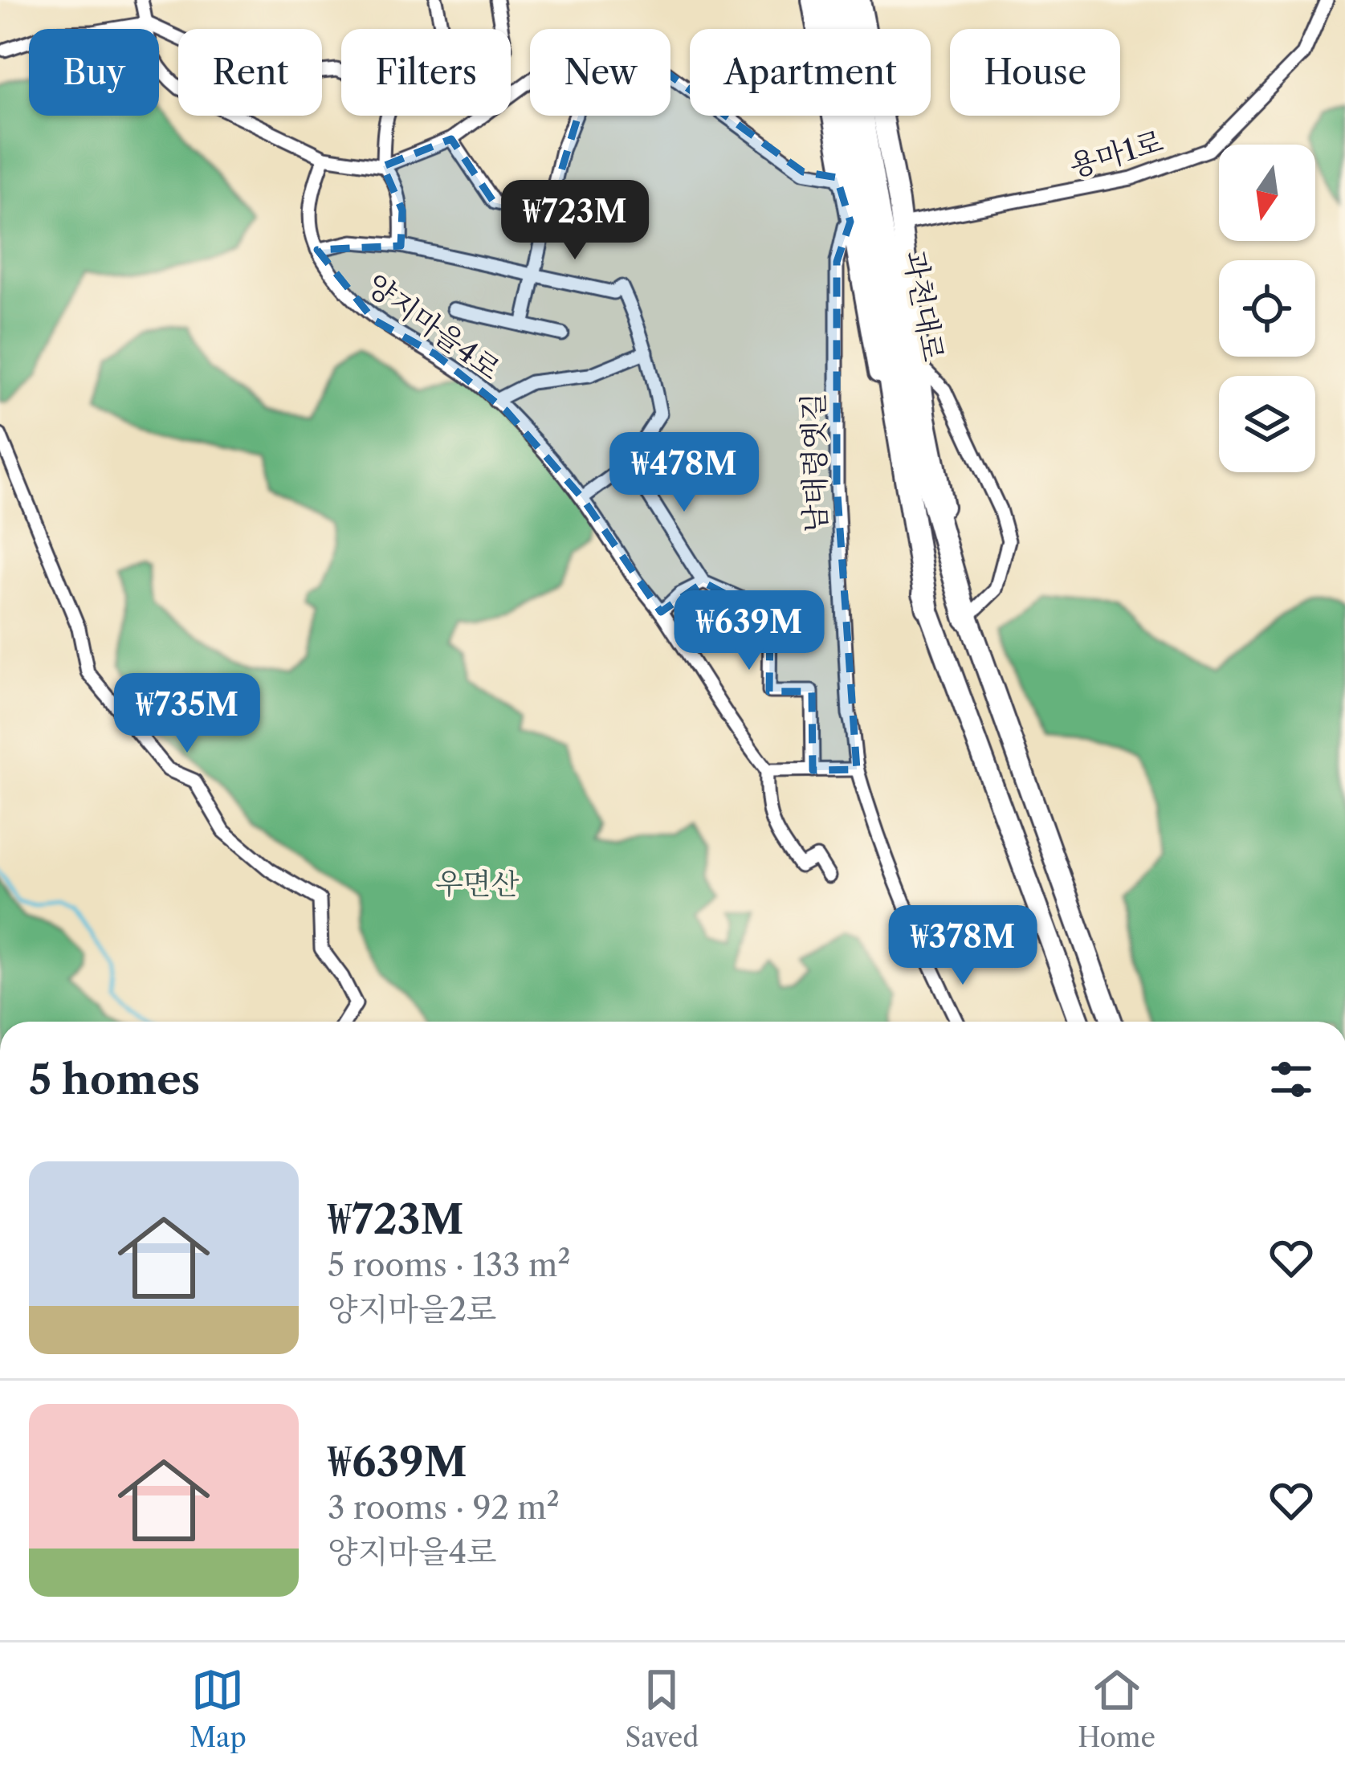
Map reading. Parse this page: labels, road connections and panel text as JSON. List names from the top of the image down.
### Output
{
  "streets": {
    "highway": ["과천대로"],
    "street": ["용마1로", "양지마을4로", "남태령옛길"]
  },
  "parks": ["우면산"],
  "north": "bottom",
  "page": {
    "chip": [
      "Buy",
      "Rent",
      "Filters",
      "New",
      "Apartment",
      "House"
    ],
    "price": [
      "₩723M",
      "₩478M",
      "₩639M",
      "₩735M",
      "₩378M"
    ],
    "heading": "5 homes",
    "list": [
      {
        "name": "₩723M",
        "note": "5 rooms · 133 m² · 양지마을2로"
      },
      {
        "name": "₩639M",
        "note": "3 rooms · 92 m² · 양지마을4로"
      }
    ],
    "tabs": ["Map", "Saved", "Home"]
  }
}
